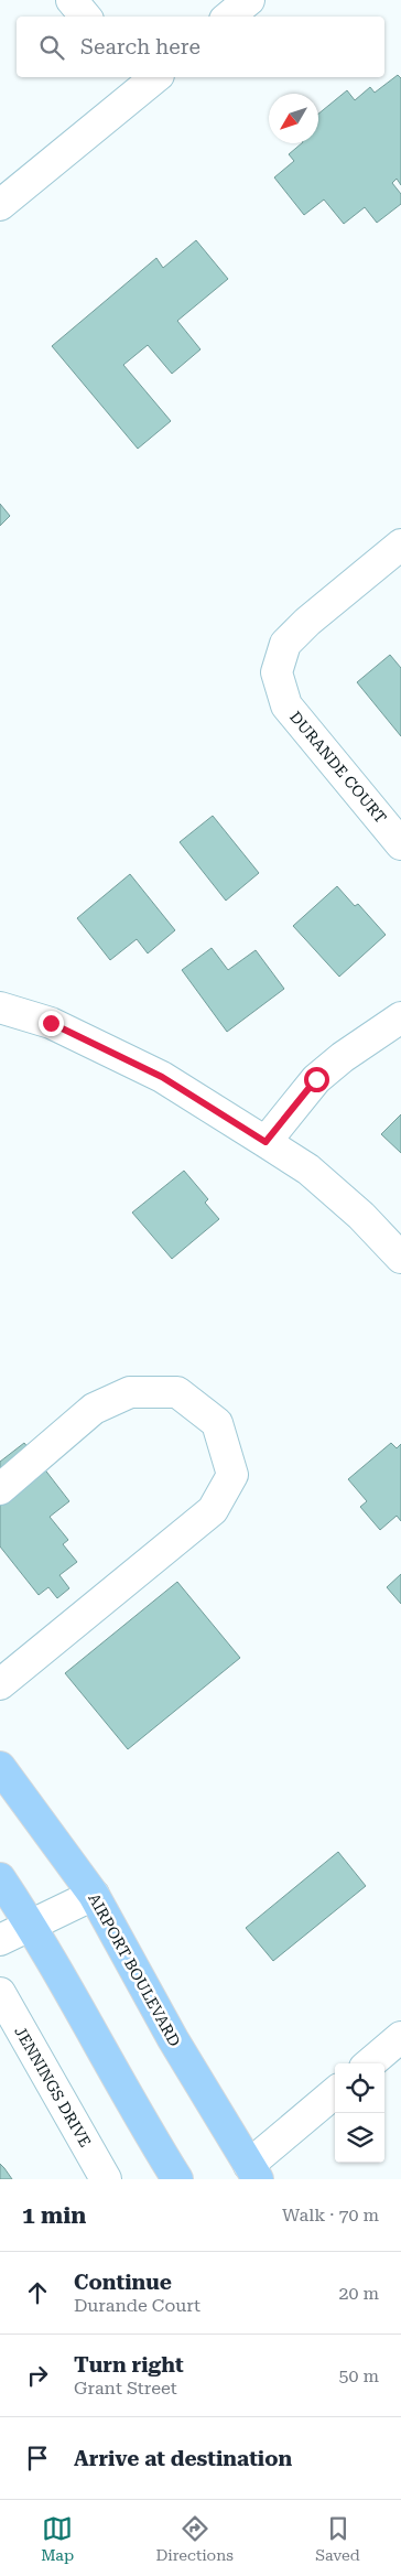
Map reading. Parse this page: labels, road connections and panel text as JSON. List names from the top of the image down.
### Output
{
  "streets": {
    "main road": ["AIRPORT BOULEVARD"],
    "street": ["DURANDE COURT", "JENNINGS DRIVE"]
  },
  "north": "bottom left",
  "page": {
    "search": "Search here",
    "heading": ["1 min", "Walk · 70 m"],
    "list": [
      ["Continue", "Durande Court", "20 m"],
      ["Turn right", "Grant Street", "50 m"],
      "Arrive at destination"
    ],
    "nav": ["Map", "Directions", "Saved"]
  }
}
